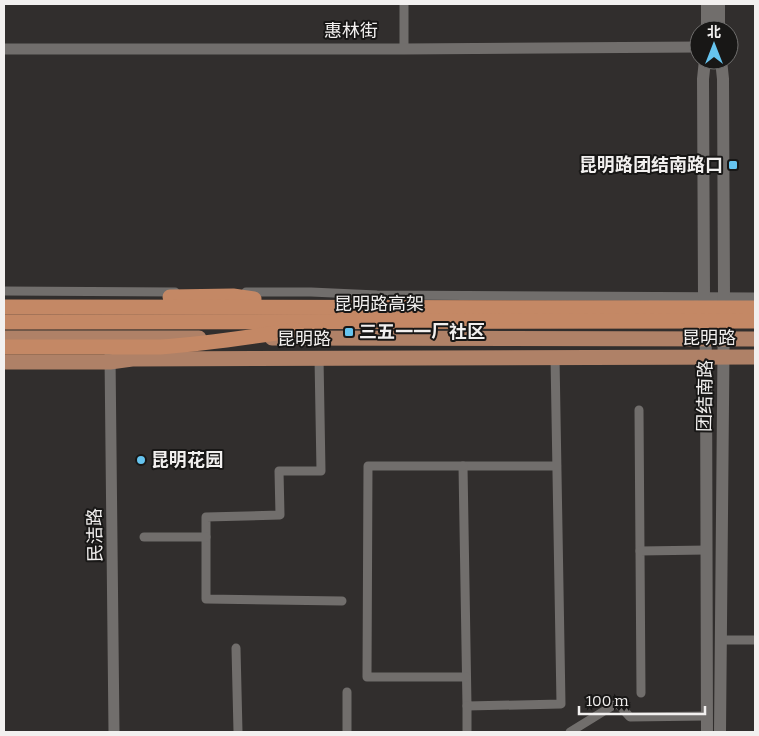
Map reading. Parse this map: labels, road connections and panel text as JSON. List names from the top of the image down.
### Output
{
  "streets": {
    "highway": ["昆明路高架"],
    "main road": ["昆明路", "团结南路"],
    "street": ["惠林街", "民洁路"]
  },
  "crossings": [
    ["昆明路", "团结南路"],
    ["昆明路", "民洁路"]
  ],
  "places": {
    "transit": ["昆明路团结南路口", "三五一一厂社区"],
    "other": ["昆明花园"]
  },
  "scale_bar": "100 m",
  "north": "top"
}
